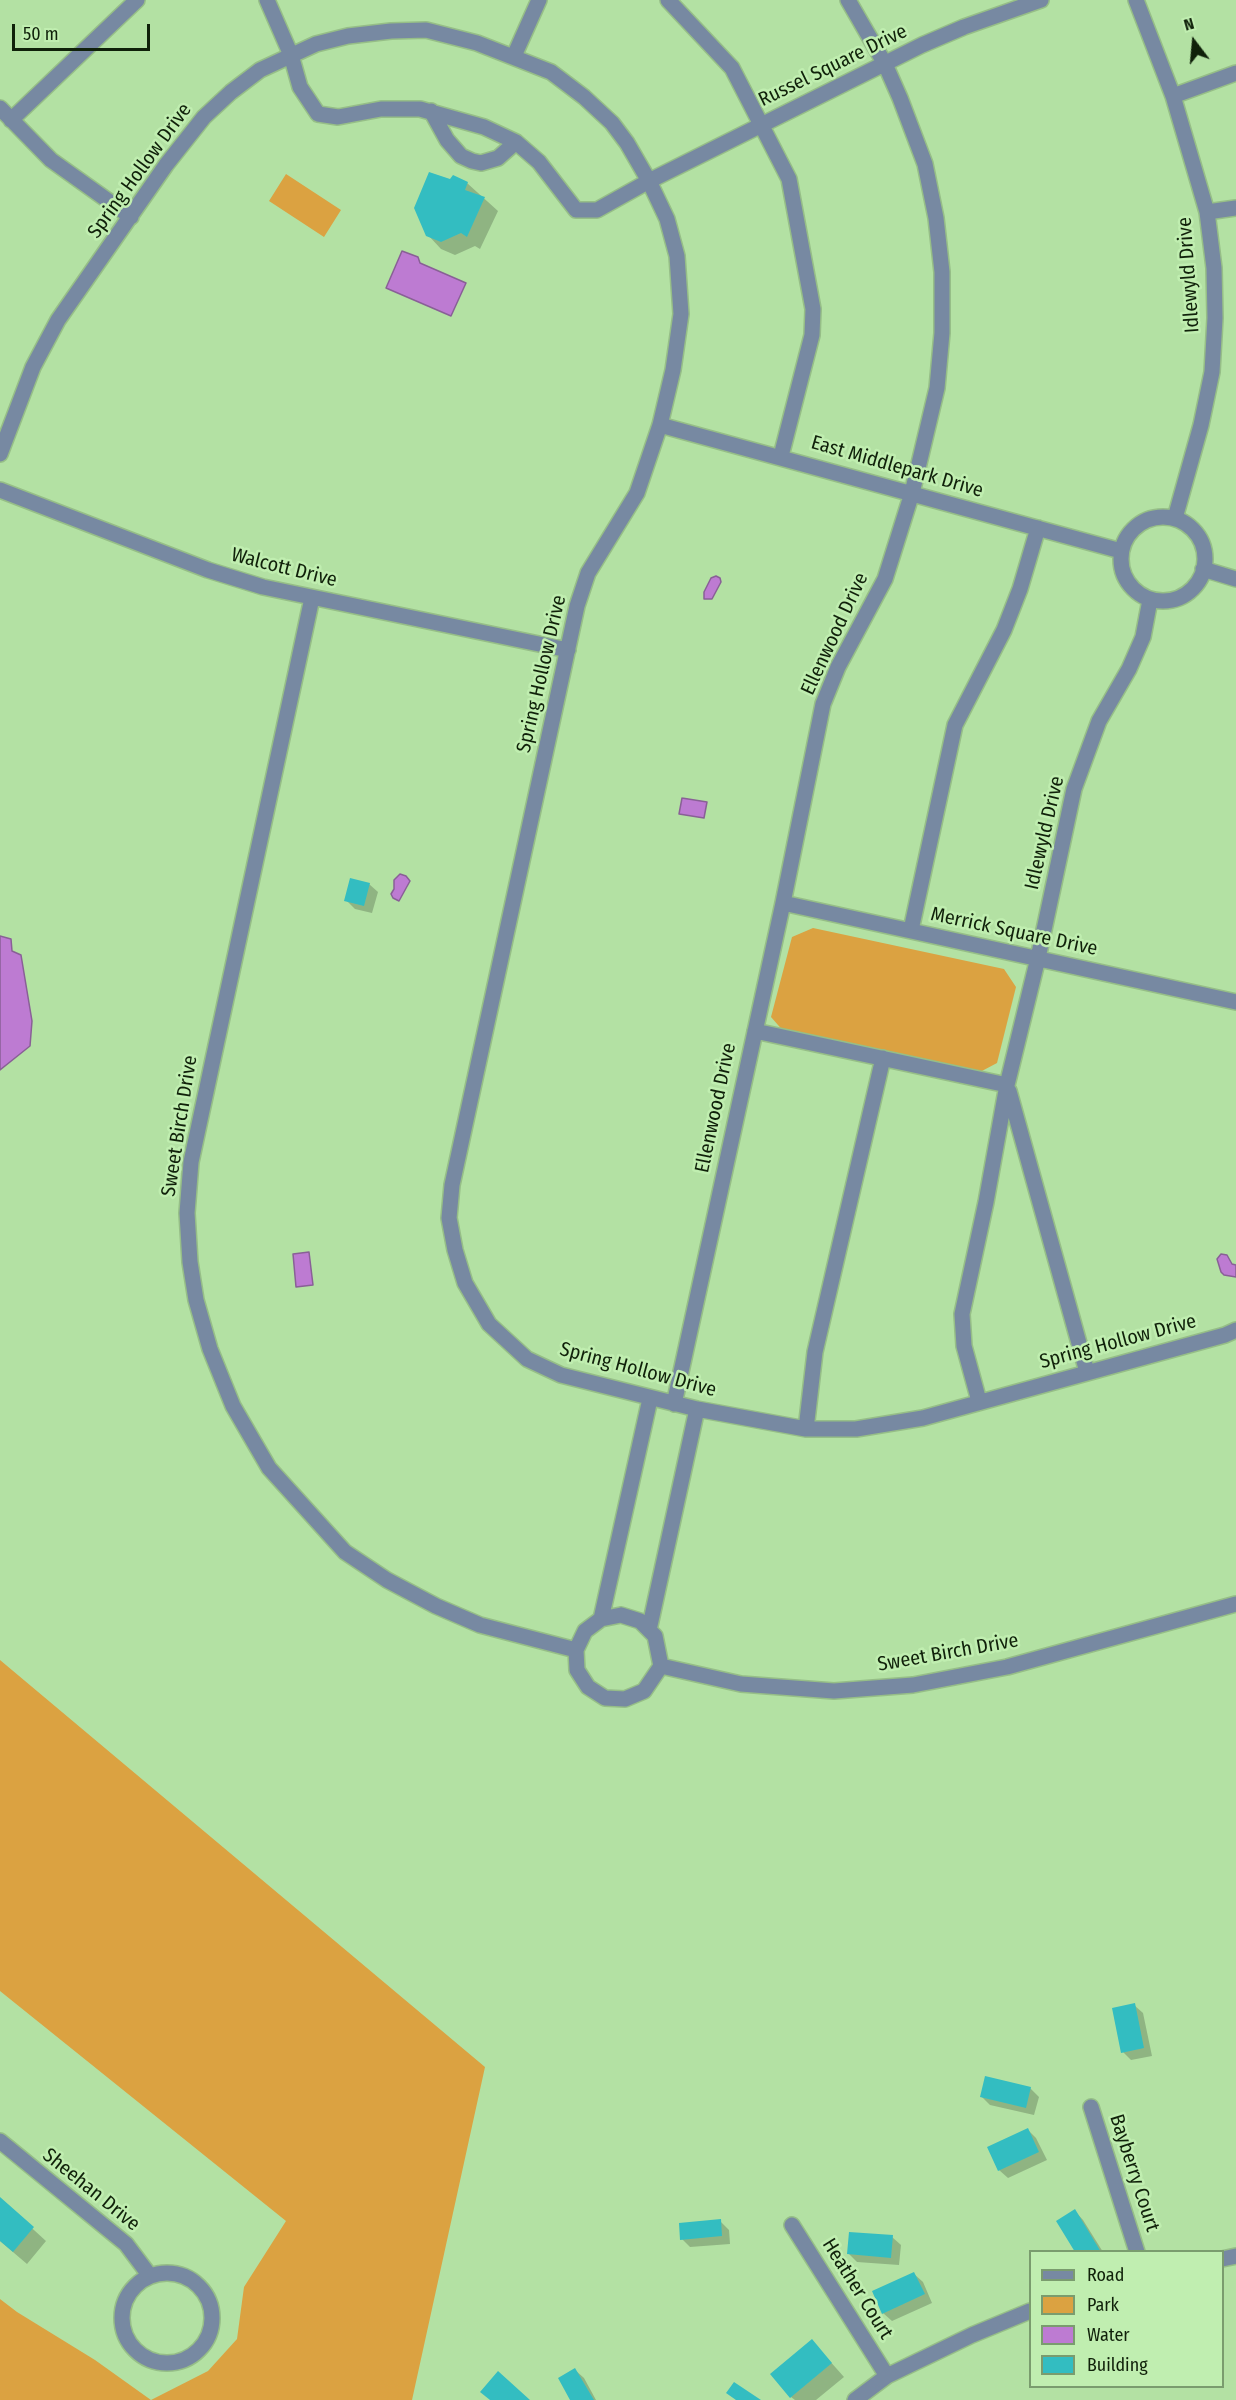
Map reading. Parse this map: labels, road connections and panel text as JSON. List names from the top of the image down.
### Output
{
  "streets": {
    "street": [
      "Russel Square Drive",
      "Spring Hollow Drive",
      "Idlewyld Drive",
      "East Middlepark Drive",
      "Walcott Drive",
      "Ellenwood Drive",
      "Merrick Square Drive",
      "Sweet Birch Drive",
      "Bayberry Court",
      "Sheehan Drive",
      "Heather Court"
    ]
  },
  "crossings": [
    ["Russel Square Drive", "Spring Hollow Drive"],
    ["Russel Square Drive", "Ellenwood Drive"],
    ["Spring Hollow Drive", "Idlewyld Drive"],
    ["Spring Hollow Drive", "East Middlepark Drive"],
    ["Spring Hollow Drive", "Walcott Drive"],
    ["Spring Hollow Drive", "Ellenwood Drive"],
    ["Idlewyld Drive", "East Middlepark Drive"],
    ["Idlewyld Drive", "Merrick Square Drive"],
    ["East Middlepark Drive", "Ellenwood Drive"],
    ["Walcott Drive", "Sweet Birch Drive"],
    ["Ellenwood Drive", "Merrick Square Drive"]
  ],
  "legend": [
    "Road",
    "Park",
    "Water",
    "Building"
  ],
  "scale_bar": "50 m",
  "north": "top"
}
